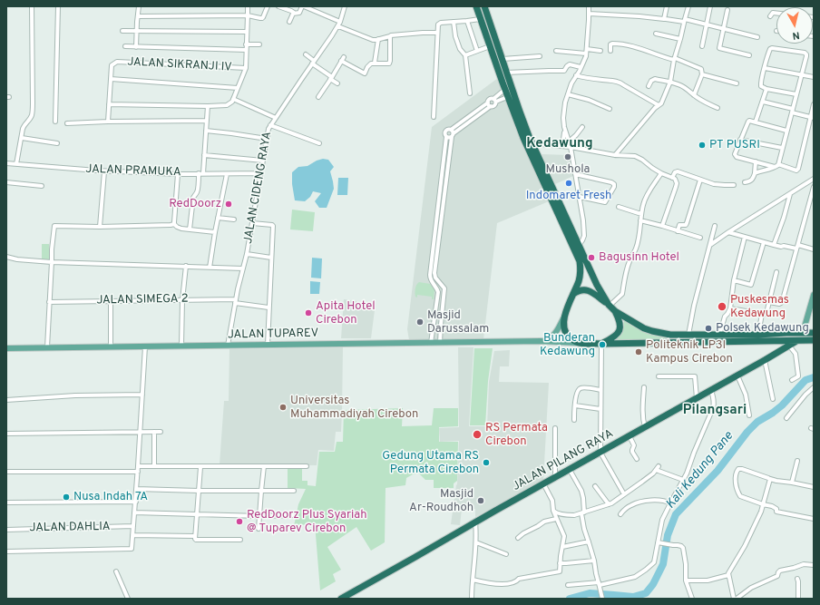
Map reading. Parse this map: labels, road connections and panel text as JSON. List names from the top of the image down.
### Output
{
  "streets": {
    "highway": ["JALAN PILANG RAYA"],
    "main road": ["JALAN TUPAREV"],
    "street": [
      "JALAN SIKRANJI IV",
      "JALAN PRAMUKA",
      "JALAN CIDENG RAYA",
      "JALAN SIMEGA 2",
      "JALAN DAHLIA"
    ]
  },
  "crossings": [
    ["JALAN PRAMUKA", "JALAN CIDENG RAYA"],
    ["JALAN CIDENG RAYA", "JALAN SIMEGA 2"],
    ["JALAN CIDENG RAYA", "JALAN TUPAREV"]
  ],
  "districts": ["Kedawung", "Pilangsari"],
  "water": ["Kali Kedung Pane"],
  "places": [
    "PT PUSRI",
    "Mushola",
    "Indomaret Fresh",
    "RedDoorz",
    "Bagusinn Hotel",
    "Puskesmas Kedawung",
    "Apita Hotel Cirebon",
    "Masjid Darussalam",
    "Polsek Kedawung",
    "Bunderan Kedawung",
    "Politeknik LP3I Kampus Cirebon",
    "Universitas Muhammadiyah Cirebon",
    "RS Permata Cirebon",
    "Gedung Utama RS Permata Cirebon",
    "Nusa Indah 7A",
    "Masjid Ar-Roudhoh",
    "RedDoorz Plus Syariah @ Tuparev Cirebon"
  ],
  "north": "bottom"
}
